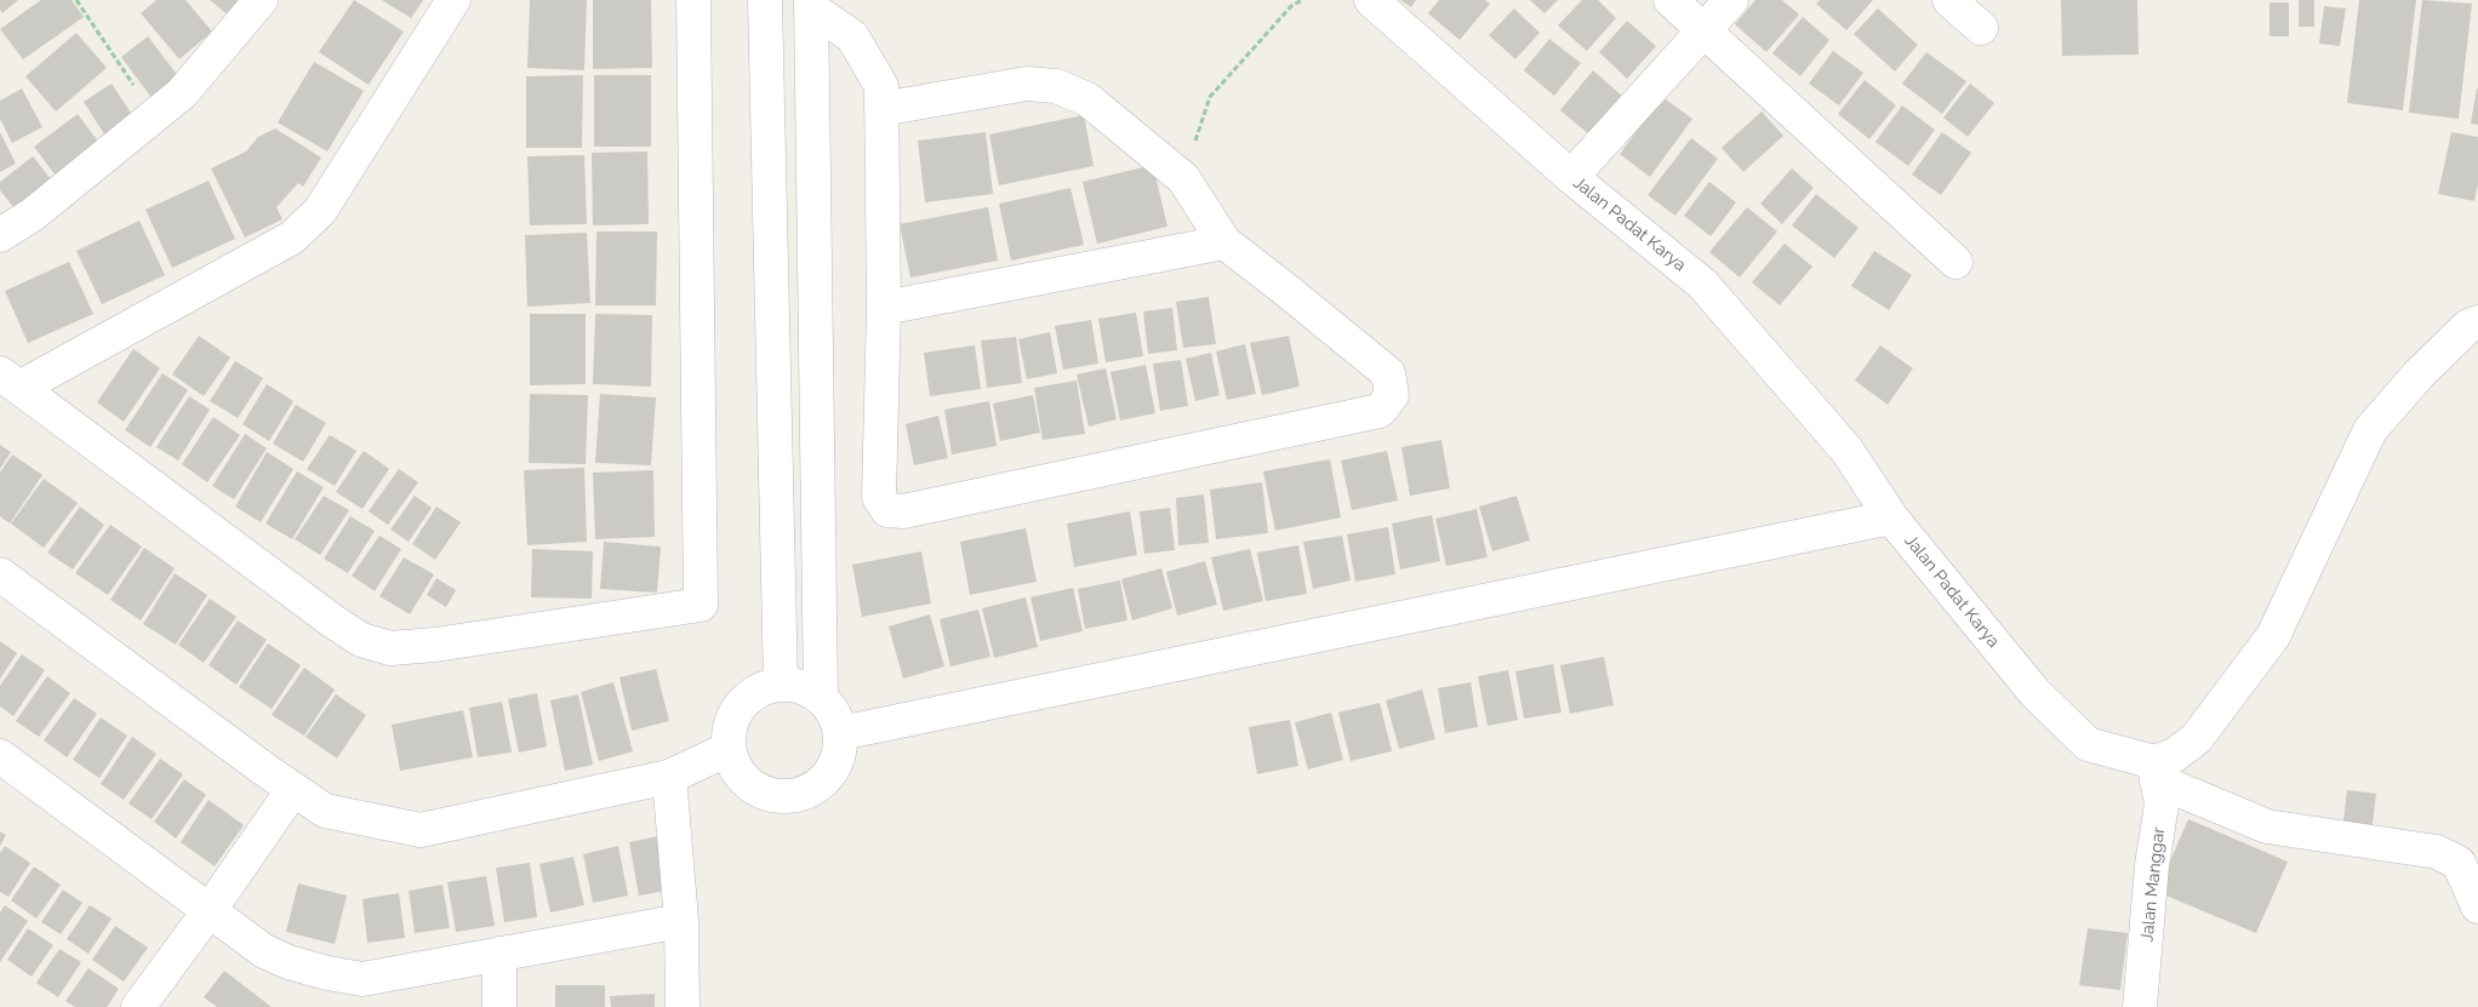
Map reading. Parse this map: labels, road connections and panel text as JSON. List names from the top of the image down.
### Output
{
  "streets": {
    "street": ["Jalan Padat Karya", "Jalan Manggar"]
  },
  "crossings": [
    ["Jalan Padat Karya", "Jalan Manggar"]
  ]
}
